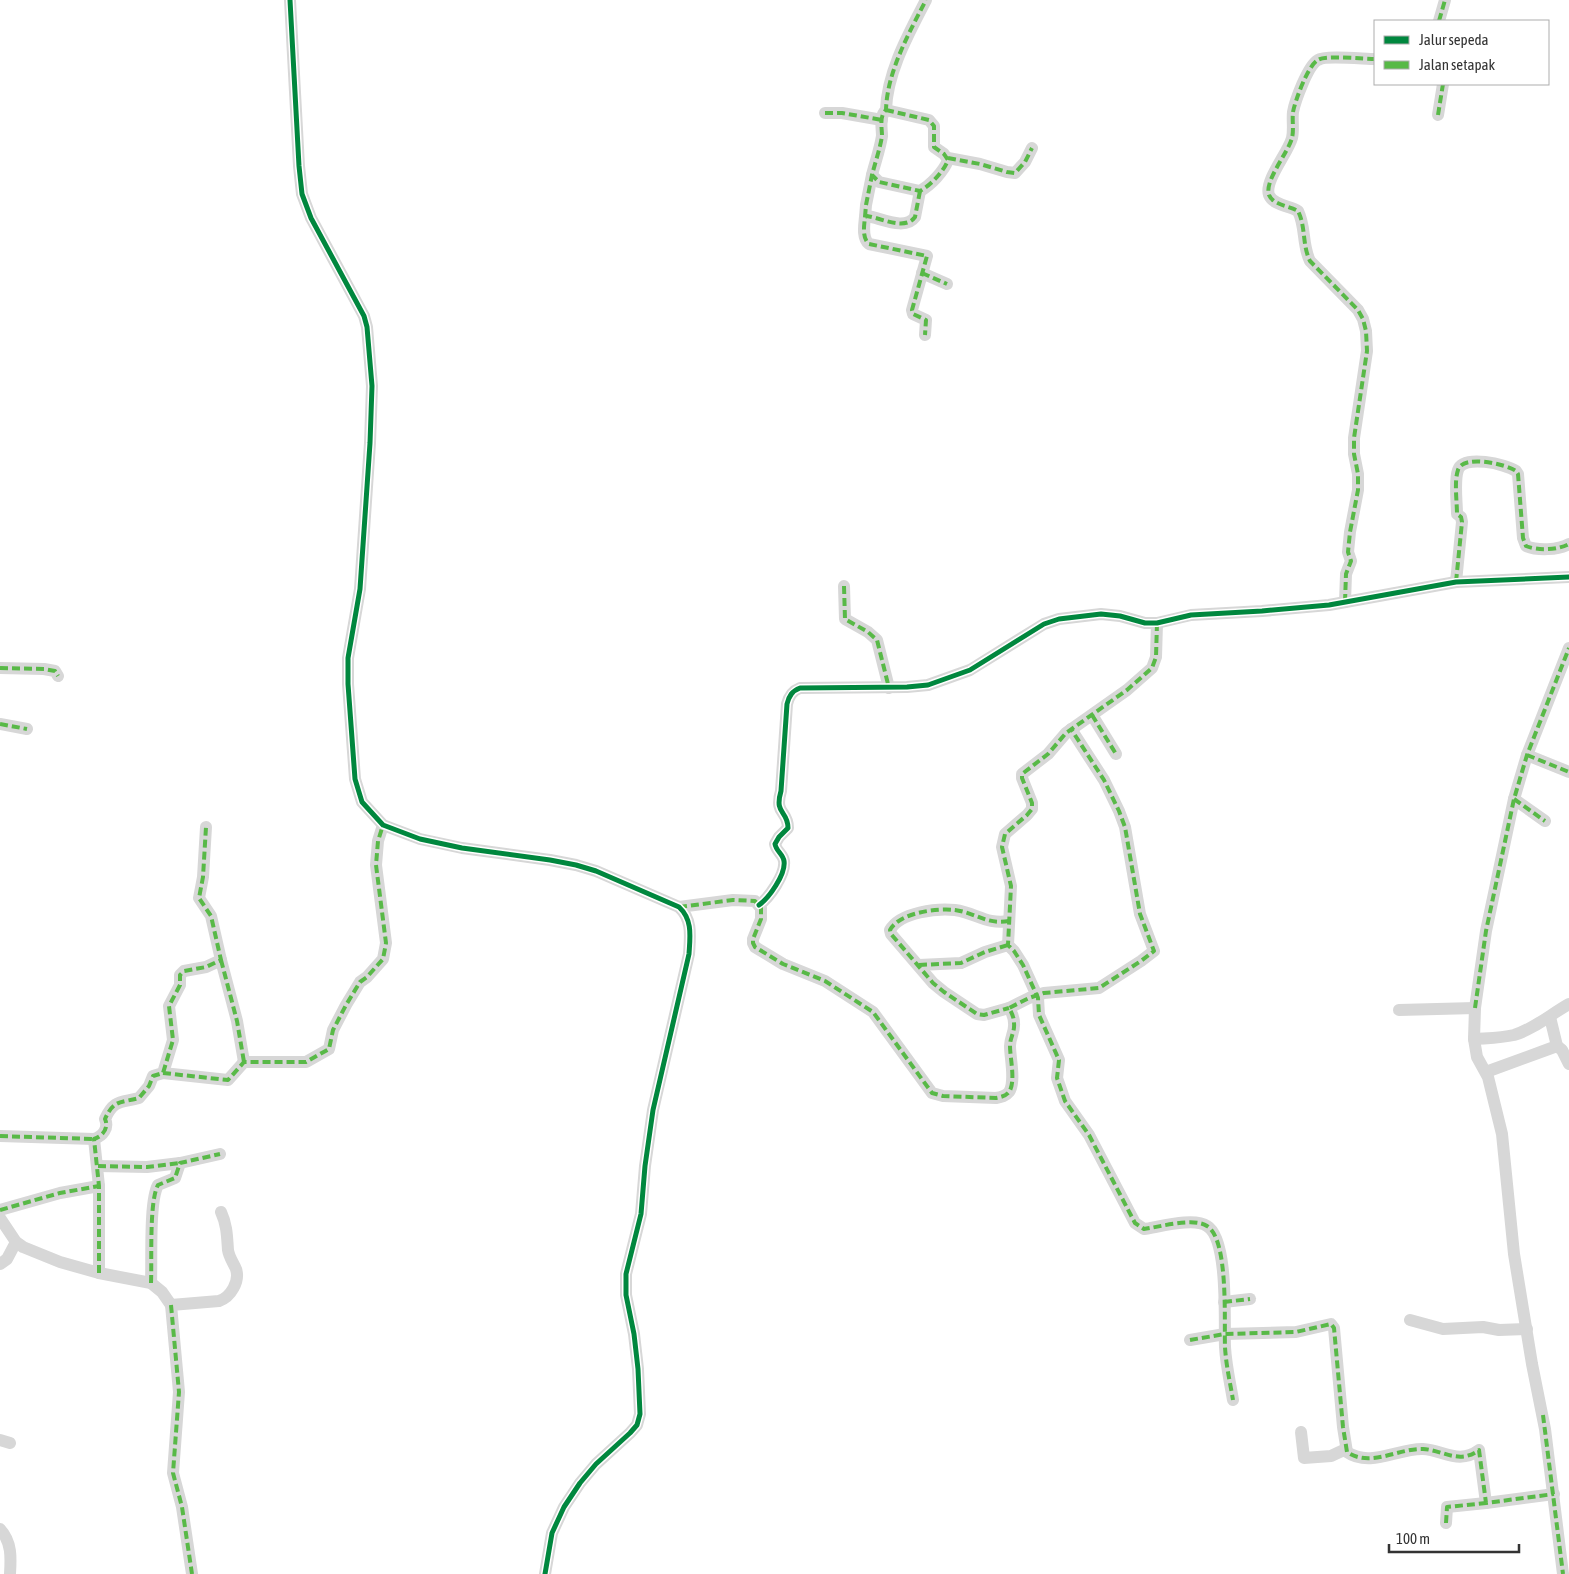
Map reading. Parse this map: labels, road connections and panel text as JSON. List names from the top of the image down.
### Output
{
  "legend": ["Jalur sepeda", "Jalan setapak"],
  "scale_bar": "100 m"
}
